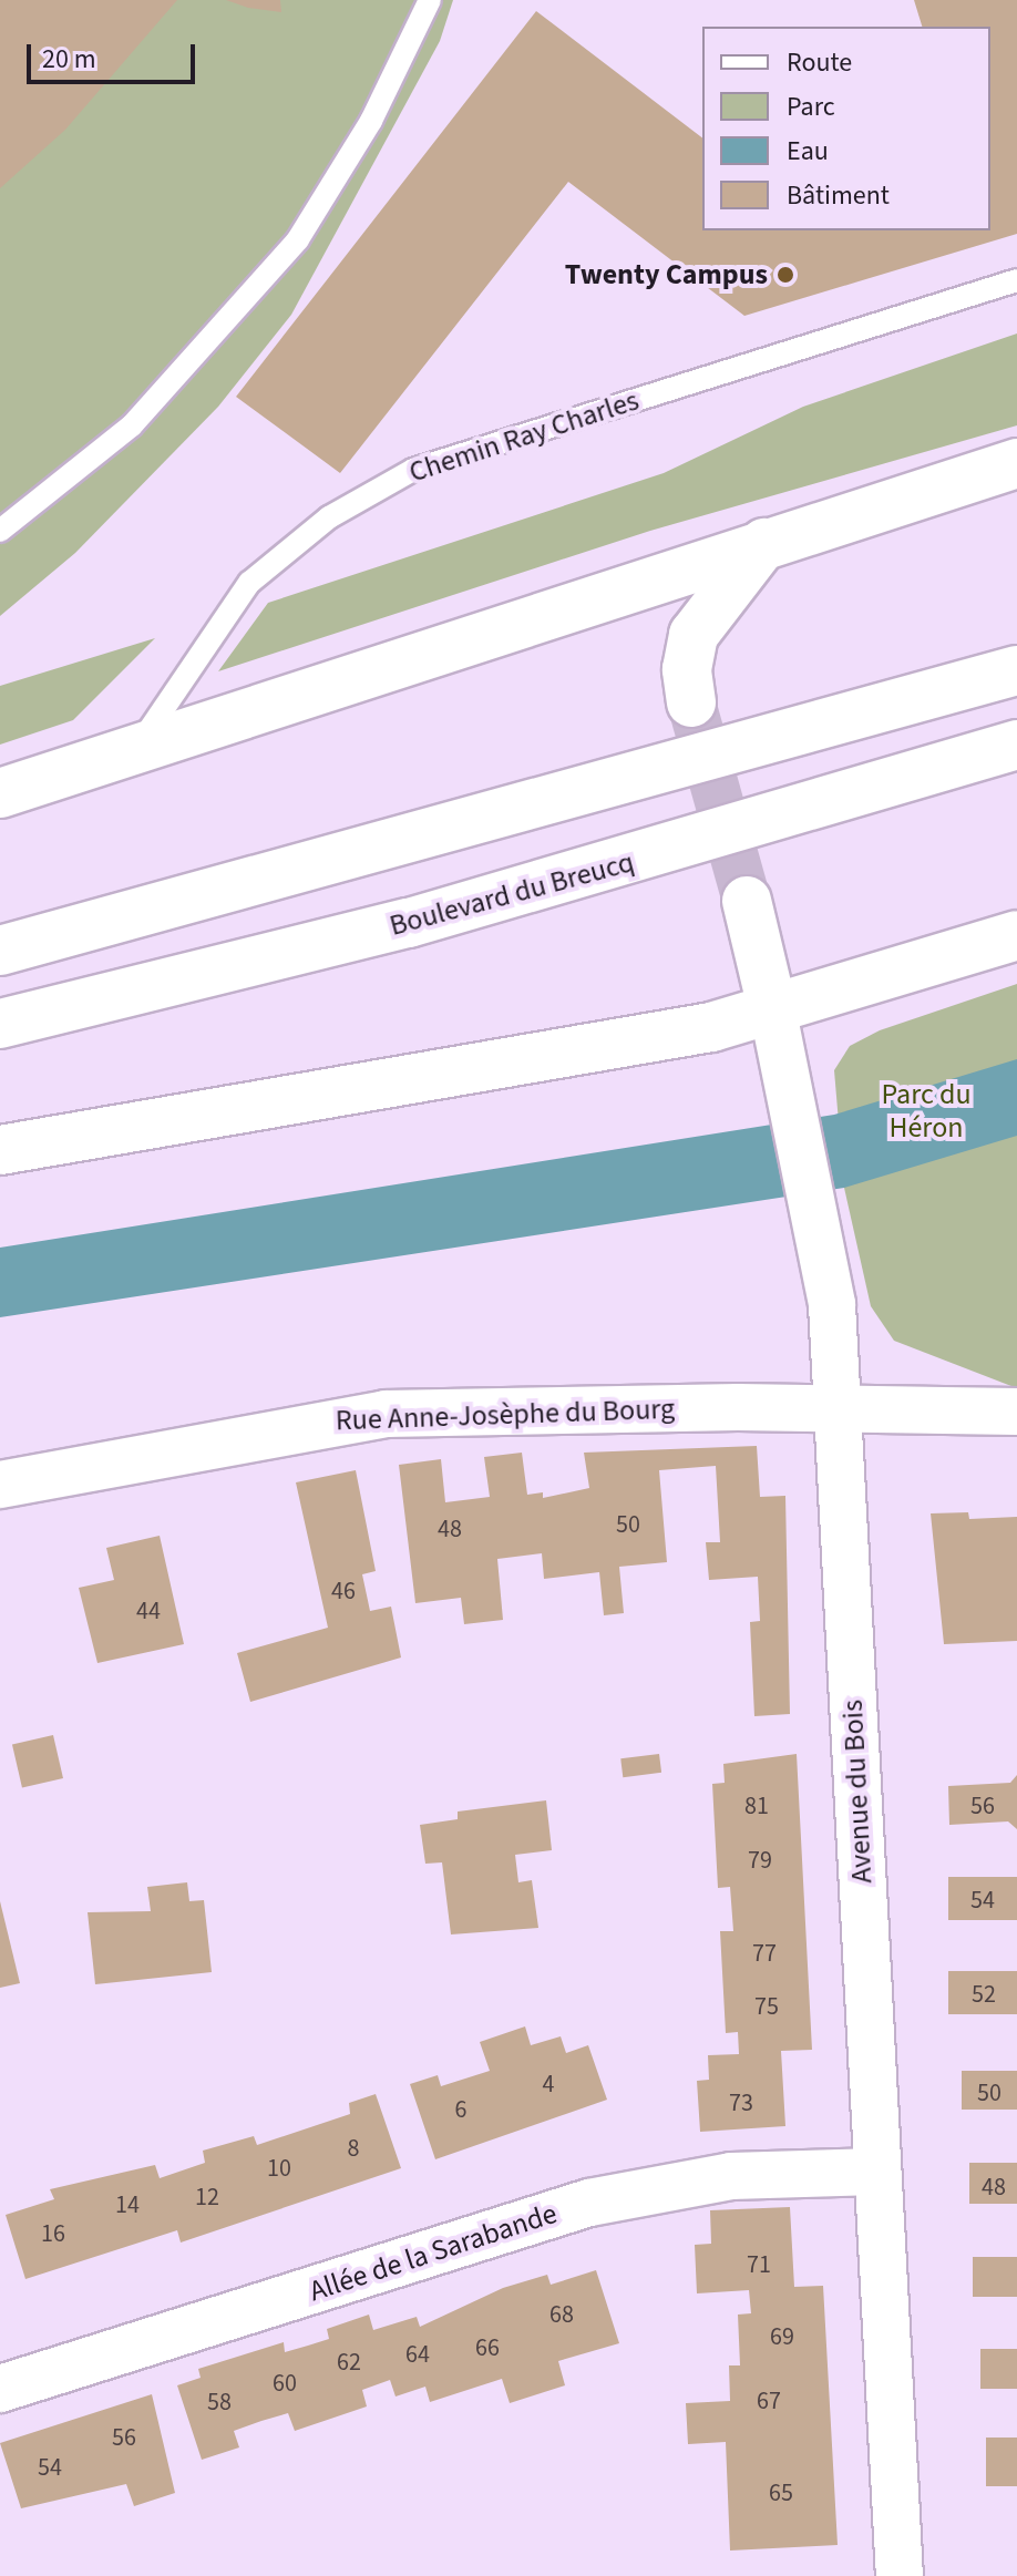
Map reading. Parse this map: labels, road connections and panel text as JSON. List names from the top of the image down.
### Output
{
  "streets": {
    "main road": ["Boulevard du Breucq"],
    "street": ["Rue Anne-Josèphe du Bourg", "Avenue du Bois", "Allée de la Sarabande"],
    "lane": ["Chemin Ray Charles"]
  },
  "crossings": [
    ["Rue Anne-Josèphe du Bourg", "Avenue du Bois"],
    ["Avenue du Bois", "Allée de la Sarabande"]
  ],
  "parks": ["Parc du Héron"],
  "places": ["Twenty Campus"],
  "house_numbers": [
    "50",
    "48",
    "46",
    "44",
    "81",
    "56",
    "79",
    "54",
    "77",
    "52",
    "75",
    "4",
    "50",
    "73",
    "6",
    "8",
    "10",
    "48",
    "12",
    "14",
    "16",
    "71",
    "68",
    "69",
    "66",
    "64",
    "62",
    "60",
    "67",
    "58",
    "56",
    "54",
    "65"
  ],
  "legend": [
    "Route",
    "Parc",
    "Eau",
    "Bâtiment"
  ],
  "scale_bar": "20 m"
}
